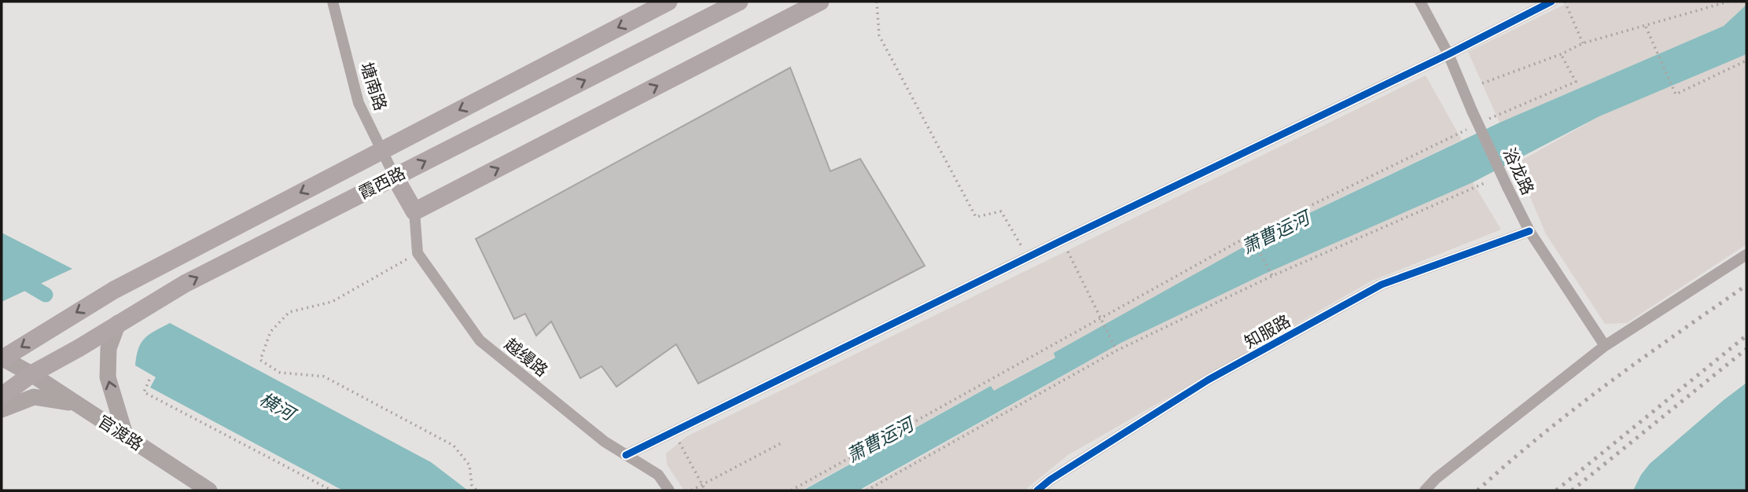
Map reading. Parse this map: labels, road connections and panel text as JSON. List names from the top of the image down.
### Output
{
  "streets": {
    "main road": ["霞西路"],
    "street": [
      "塘南路",
      "浴龙路",
      "知服路",
      "越缦路",
      "官渡路"
    ]
  },
  "crossings": [
    ["塘南路", "霞西路"],
    ["浴龙路", "知服路"],
    ["霞西路", "官渡路"]
  ],
  "water": ["萧曹运河", "横河"]
}
